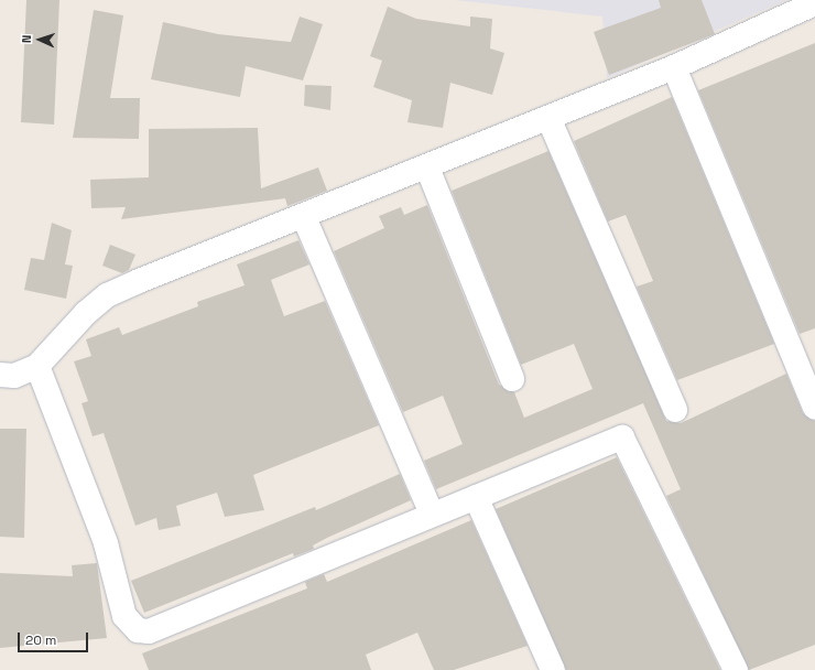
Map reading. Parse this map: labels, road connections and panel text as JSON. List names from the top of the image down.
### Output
{
  "scale_bar": "20 m",
  "north": "left"
}
